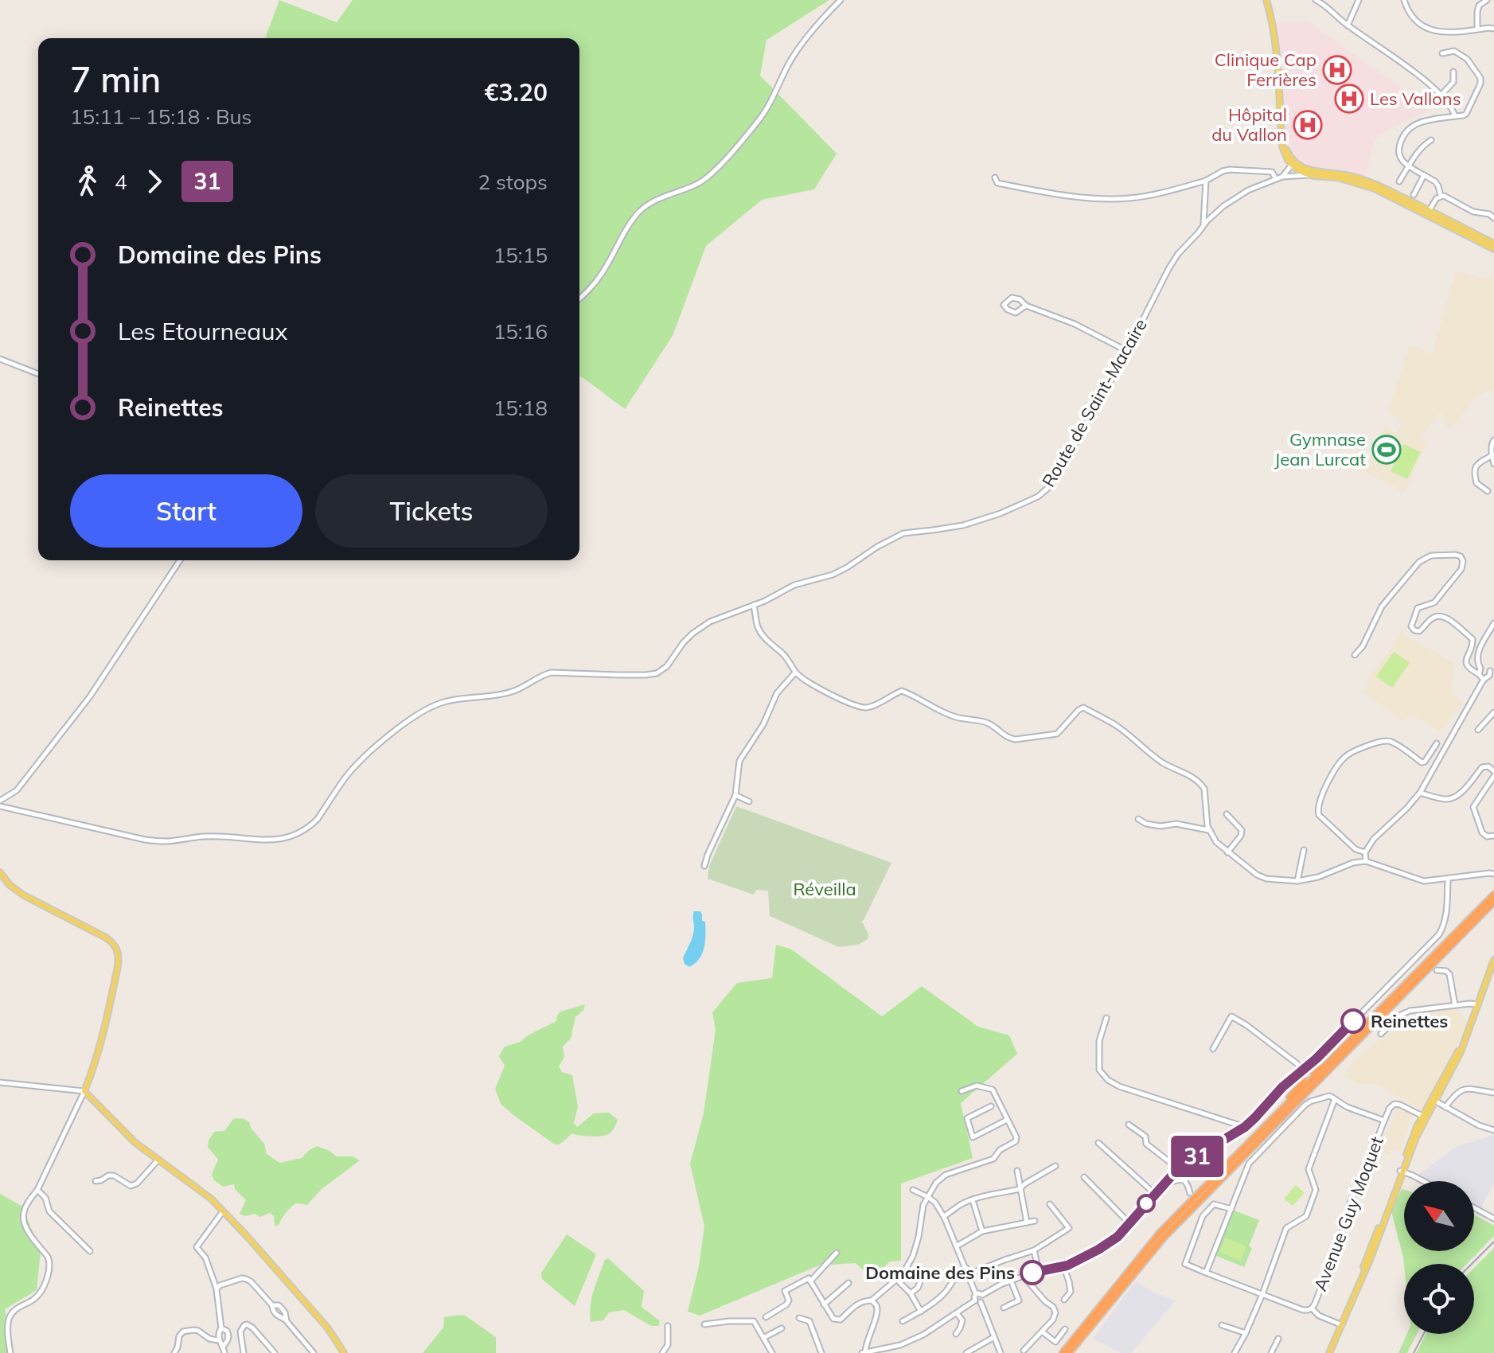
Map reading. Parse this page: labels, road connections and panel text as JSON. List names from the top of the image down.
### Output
{
  "streets": {
    "street": ["Route de Saint-Macaire", "Avenue Guy Moquet"]
  },
  "parks": ["Réveilla"],
  "places": {
    "hospital": ["Clinique Cap Ferrières", "Les Vallons", "Hôpital du Vallon"],
    "sports": ["Gymnase Jean Lurcat"],
    "other": ["Reinettes", "Domaine des Pins"]
  },
  "lines": ["bus line 31"],
  "north": "top left",
  "page": {
    "on_map": "31",
    "heading": ["7 min", "15:11 – 15:18 · Bus", "€3.20"],
    "legs": ["4", "31", "2 stops"],
    "list": [
      {
        "name": "Domaine des Pins",
        "value": "15:15"
      },
      {
        "name": "Les Etourneaux",
        "value": "15:16"
      },
      {
        "name": "Reinettes",
        "value": "15:18"
      }
    ],
    "buttons": ["Start", "Tickets"]
  }
}
